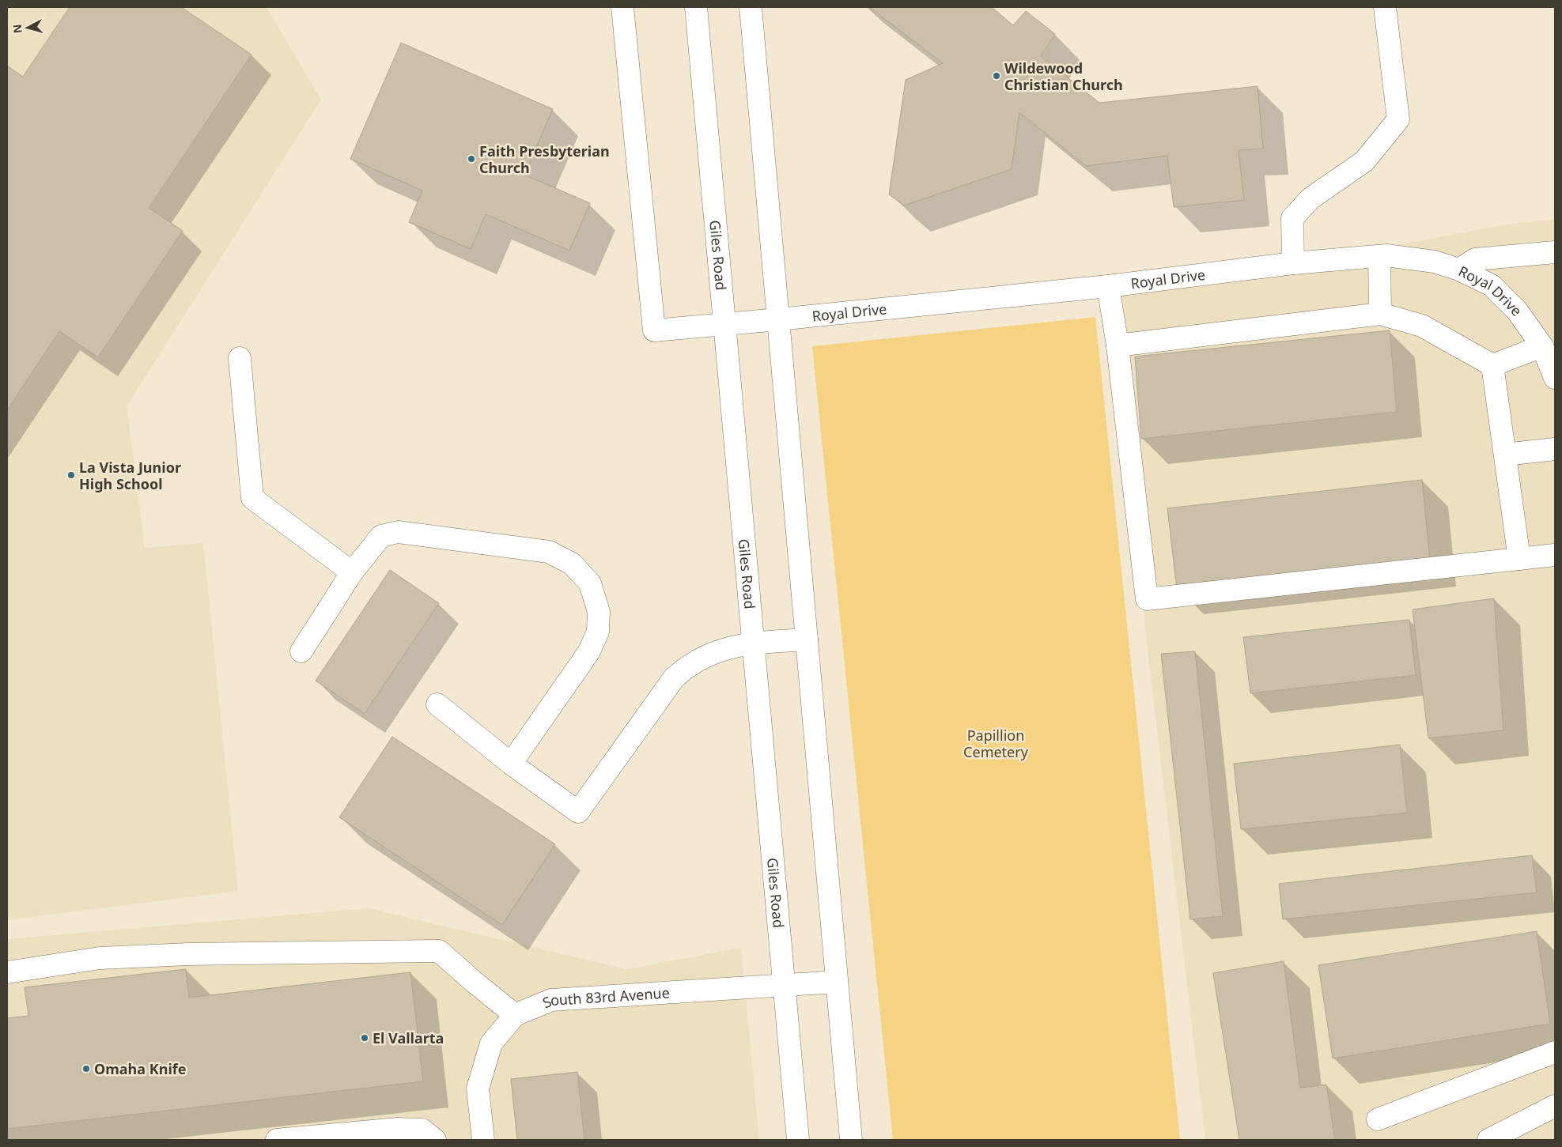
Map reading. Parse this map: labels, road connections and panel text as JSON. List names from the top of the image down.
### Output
{
  "streets": {
    "main road": ["Giles Road", "Royal Drive", "South 83rd Avenue"]
  },
  "crossings": [
    ["Giles Road", "Royal Drive"],
    ["Giles Road", "South 83rd Avenue"]
  ],
  "parks": ["Papillion Cemetery"],
  "places": [
    "Wildewood Christian Church",
    "Faith Presbyterian Church",
    "La Vista Junior High School",
    "El Vallarta",
    "Omaha Knife"
  ],
  "north": "left"
}
